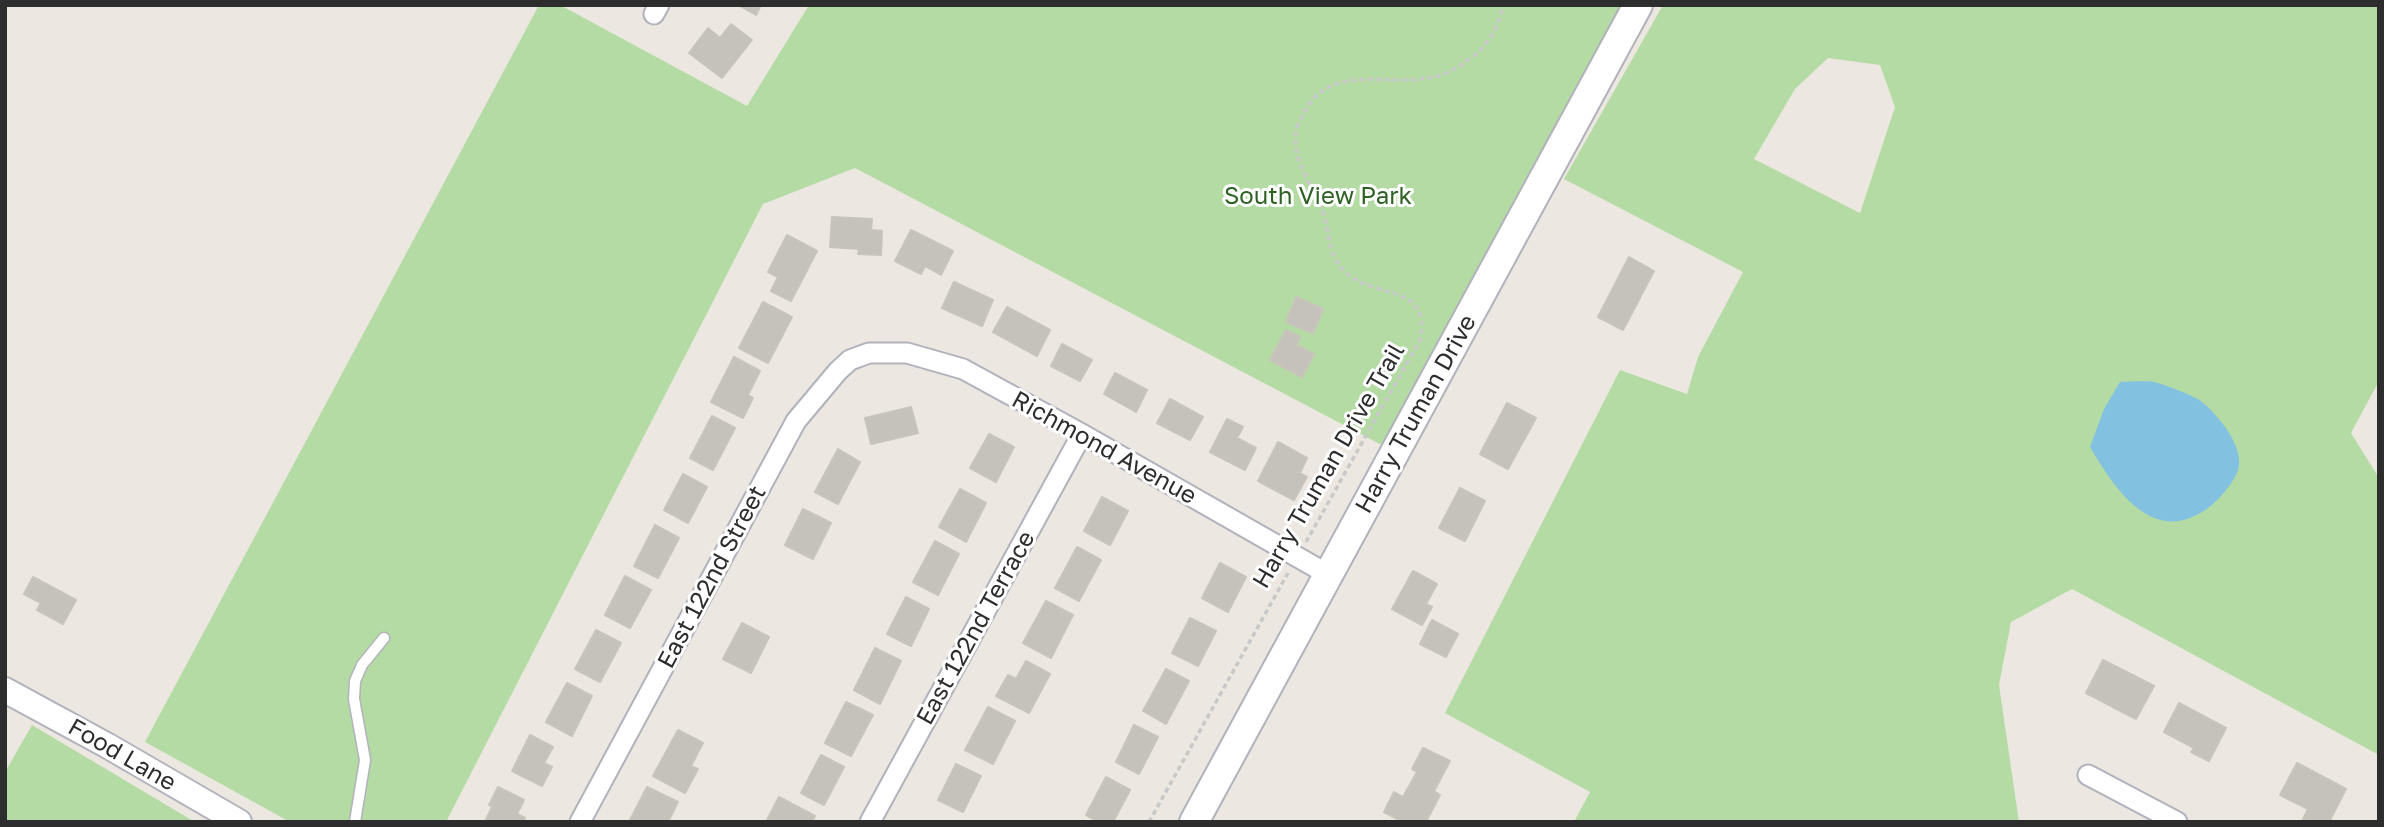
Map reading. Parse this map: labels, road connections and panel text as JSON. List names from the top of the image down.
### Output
{
  "streets": {
    "main road": ["Harry Truman Drive"],
    "street": [
      "Richmond Avenue",
      "East 122nd Street",
      "East 122nd Terrace",
      "Food Lane"
    ],
    "path": ["Harry Truman Drive Trail"]
  },
  "crossings": [
    ["Harry Truman Drive", "Richmond Avenue"],
    ["Richmond Avenue", "Harry Truman Drive Trail"],
    ["Richmond Avenue", "East 122nd Street"],
    ["Richmond Avenue", "East 122nd Terrace"]
  ],
  "parks": ["South View Park"]
}
